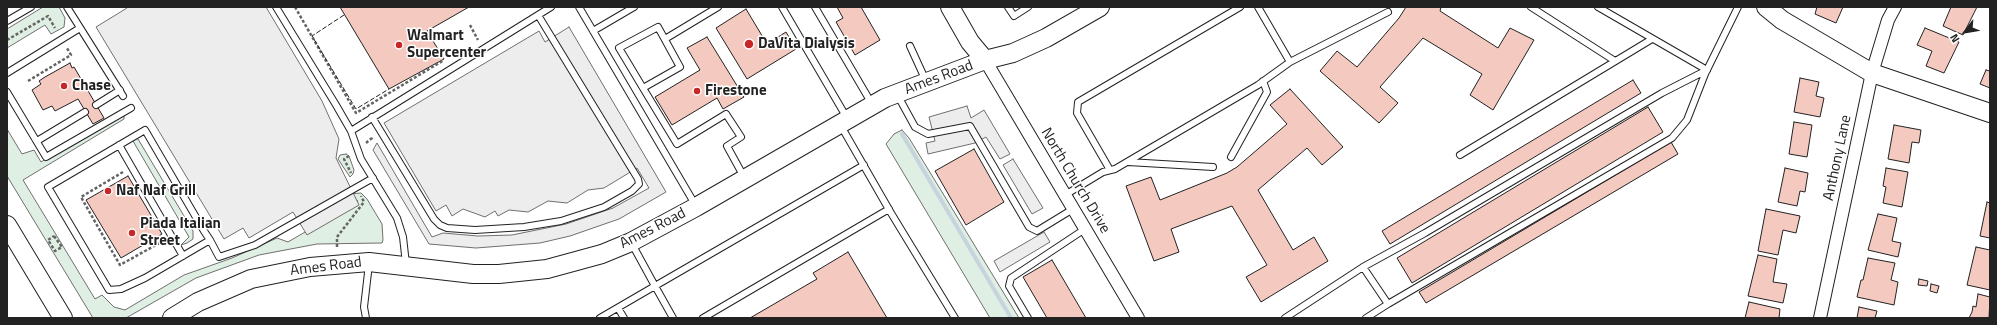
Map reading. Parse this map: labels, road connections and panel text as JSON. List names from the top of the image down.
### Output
{
  "streets": {
    "street": ["Ames Road", "Anthony Lane", "North Church Drive"]
  },
  "crossings": [
    ["Ames Road", "North Church Drive"]
  ],
  "places": [
    "DaVita Dialysis",
    "Walmart Supercenter",
    "Chase",
    "Firestone",
    "Naf Naf Grill",
    "Piada Italian Street"
  ],
  "north": "bottom left"
}
